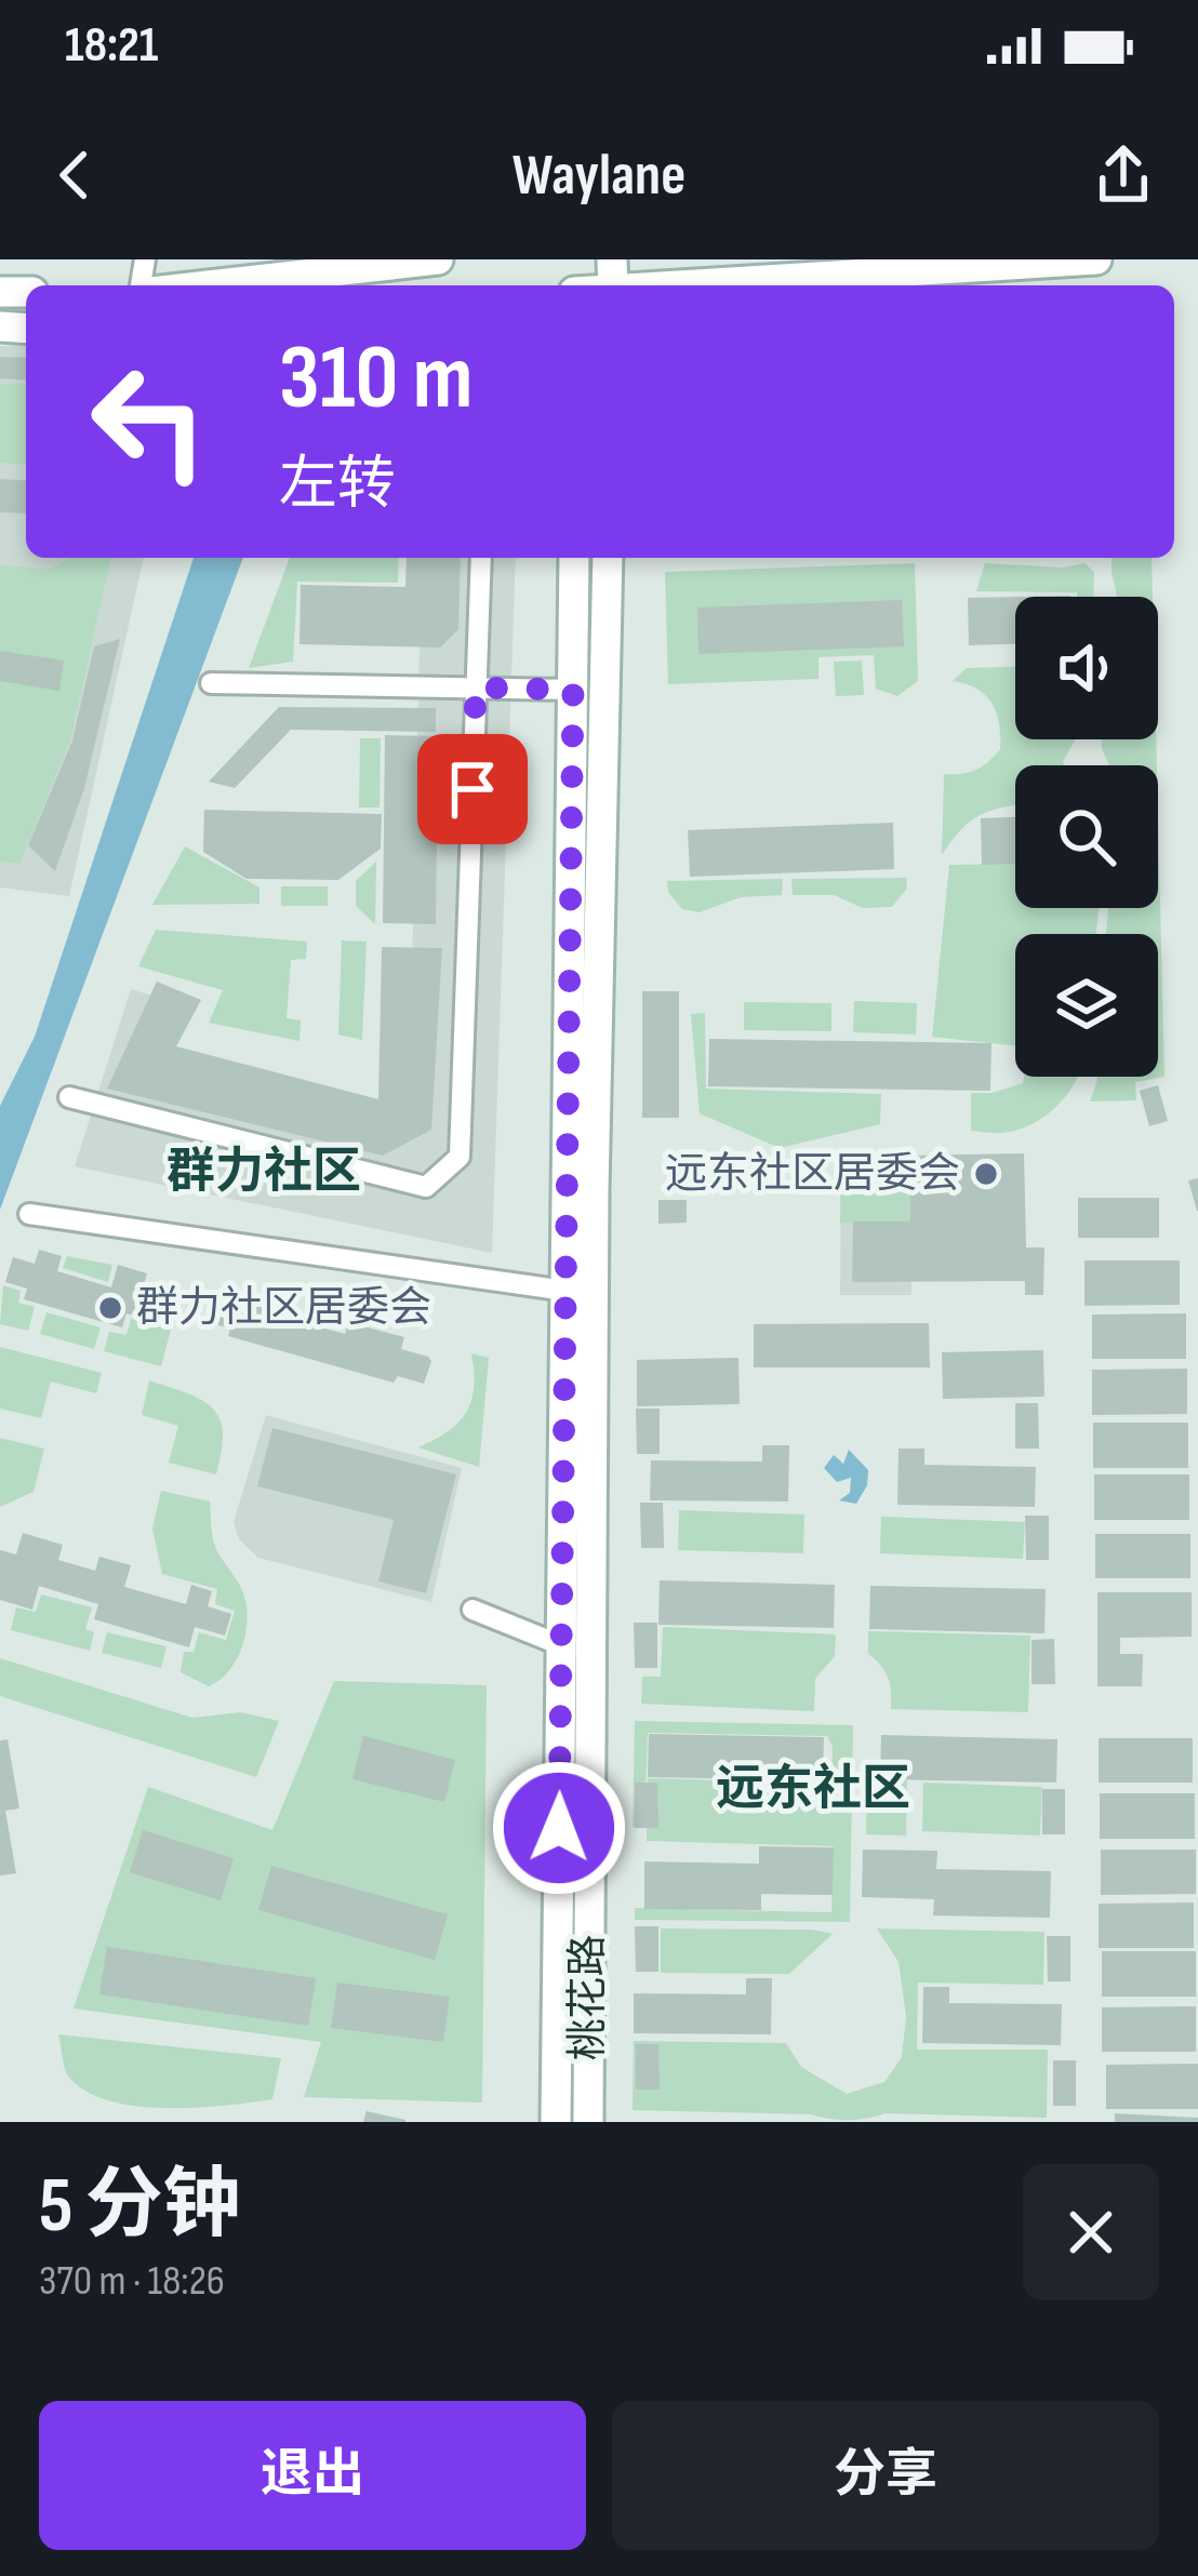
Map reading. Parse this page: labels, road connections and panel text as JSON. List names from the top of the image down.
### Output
{
  "streets": {
    "main road": ["桃花路"]
  },
  "districts": ["群力社区", "远东社区"],
  "places": ["远东社区居委会", "群力社区居委会"],
  "page": {
    "status": "18:21",
    "header": "Waylane",
    "turn": ["310 m", "左转"],
    "heading": ["5 分钟", "370 m · 18:26"],
    "buttons": ["退出", "分享"]
  }
}
